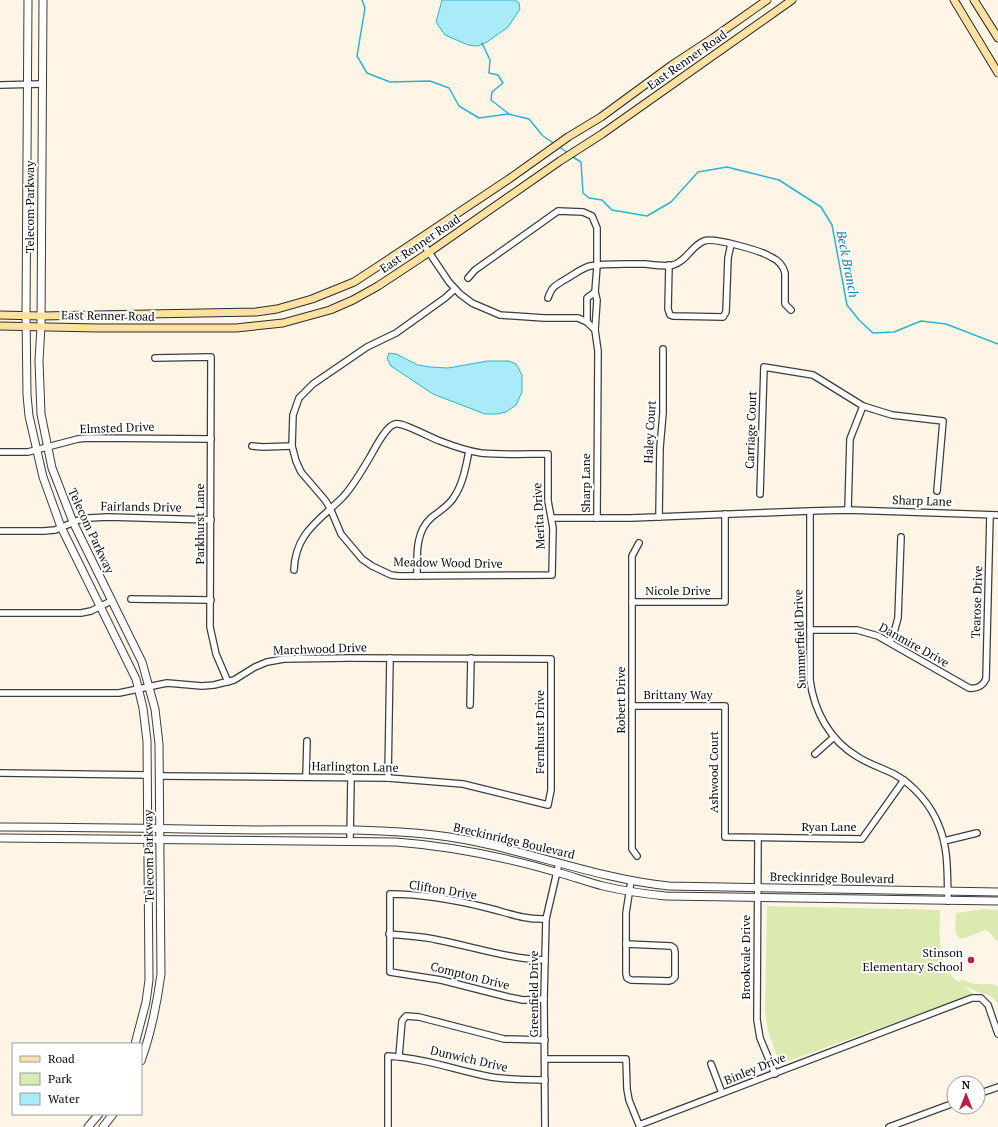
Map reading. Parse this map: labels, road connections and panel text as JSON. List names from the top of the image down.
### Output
{
  "streets": {
    "main road": ["East Renner Road"],
    "street": [
      "Telecom Parkway",
      "Elmsted Drive",
      "Carriage Court",
      "Haley Court",
      "Sharp Lane",
      "Fairlands Drive",
      "Merita Drive",
      "Parkhurst Lane",
      "Meadow Wood Drive",
      "Nicole Drive",
      "Tearose Drive",
      "Summerfield Drive",
      "Danmire Drive",
      "Marchwood Drive",
      "Brittany Way",
      "Robert Drive",
      "Fernhurst Drive",
      "Harlington Lane",
      "Ashwood Court",
      "Ryan Lane",
      "Breckinridge Boulevard",
      "Clifton Drive",
      "Brookvale Drive",
      "Compton Drive",
      "Greenfield Drive",
      "Dunwich Drive",
      "Binley Drive"
    ]
  },
  "crossings": [
    ["East Renner Road", "Telecom Parkway"],
    ["Telecom Parkway", "Elmsted Drive"],
    ["Telecom Parkway", "Fairlands Drive"],
    ["Telecom Parkway", "Marchwood Drive"],
    ["Telecom Parkway", "Harlington Lane"],
    ["Telecom Parkway", "Breckinridge Boulevard"],
    ["Elmsted Drive", "Parkhurst Lane"],
    ["Haley Court", "Sharp Lane"],
    ["Sharp Lane", "Nicole Drive"],
    ["Sharp Lane", "Tearose Drive"],
    ["Sharp Lane", "Summerfield Drive"],
    ["Fairlands Drive", "Parkhurst Lane"],
    ["Merita Drive", "Meadow Wood Drive"],
    ["Parkhurst Lane", "Marchwood Drive"],
    ["Nicole Drive", "Robert Drive"],
    ["Tearose Drive", "Danmire Drive"],
    ["Summerfield Drive", "Danmire Drive"],
    ["Summerfield Drive", "Ryan Lane"],
    ["Summerfield Drive", "Breckinridge Boulevard"],
    ["Marchwood Drive", "Fernhurst Drive"],
    ["Brittany Way", "Robert Drive"],
    ["Brittany Way", "Ashwood Court"],
    ["Fernhurst Drive", "Harlington Lane"],
    ["Ashwood Court", "Ryan Lane"],
    ["Ryan Lane", "Brookvale Drive"],
    ["Breckinridge Boulevard", "Brookvale Drive"],
    ["Breckinridge Boulevard", "Greenfield Drive"],
    ["Clifton Drive", "Compton Drive"],
    ["Clifton Drive", "Greenfield Drive"],
    ["Brookvale Drive", "Binley Drive"],
    ["Compton Drive", "Greenfield Drive"],
    ["Greenfield Drive", "Dunwich Drive"],
    ["Greenfield Drive", "Binley Drive"]
  ],
  "water": ["Beck Branch"],
  "places": ["Stinson Elementary School"],
  "legend": ["Road", "Park", "Water"],
  "north": "top"
}
